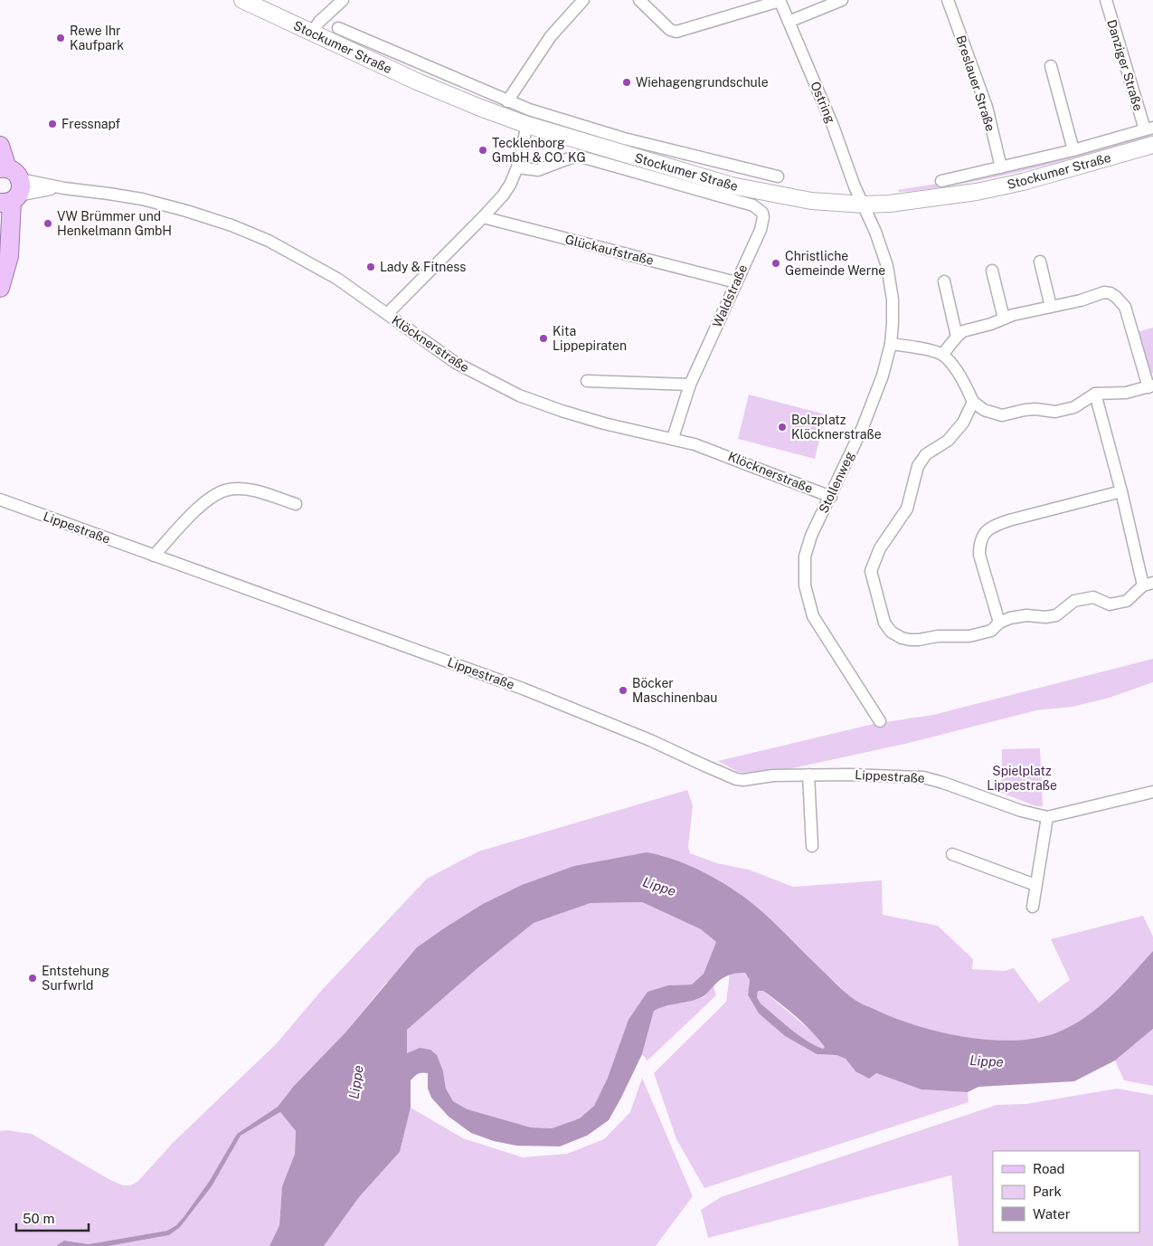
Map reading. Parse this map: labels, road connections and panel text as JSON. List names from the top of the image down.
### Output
{
  "streets": {
    "main road": ["Stockumer Straße"],
    "street": [
      "Danziger Straße",
      "Breslauer Straße",
      "Ostring",
      "Glückaufstraße",
      "Waldstraße",
      "Klöcknerstraße",
      "Stollenweg",
      "Lippestraße"
    ]
  },
  "crossings": [
    ["Stockumer Straße", "Danziger Straße"],
    ["Stockumer Straße", "Breslauer Straße"],
    ["Stockumer Straße", "Ostring"],
    ["Stockumer Straße", "Waldstraße"],
    ["Stockumer Straße", "Stollenweg"],
    ["Ostring", "Stollenweg"],
    ["Glückaufstraße", "Waldstraße"],
    ["Waldstraße", "Klöcknerstraße"],
    ["Klöcknerstraße", "Stollenweg"]
  ],
  "water": ["Lippe"],
  "parks": ["Spielplatz Lippestraße"],
  "places": [
    "Rewe Ihr Kaufpark",
    "Wiehagengrundschule",
    "Fressnapf",
    "Tecklenborg GmbH & CO. KG",
    "VW Brümmer und Henkelmann GmbH",
    "Christliche Gemeinde Werne",
    "Lady & Fitness",
    "Kita Lippepiraten",
    "Bolzplatz Klöcknerstraße",
    "Böcker Maschinenbau",
    "Entstehung Surfwrld"
  ],
  "legend": ["Road", "Park", "Water"],
  "scale_bar": "50 m"
}
